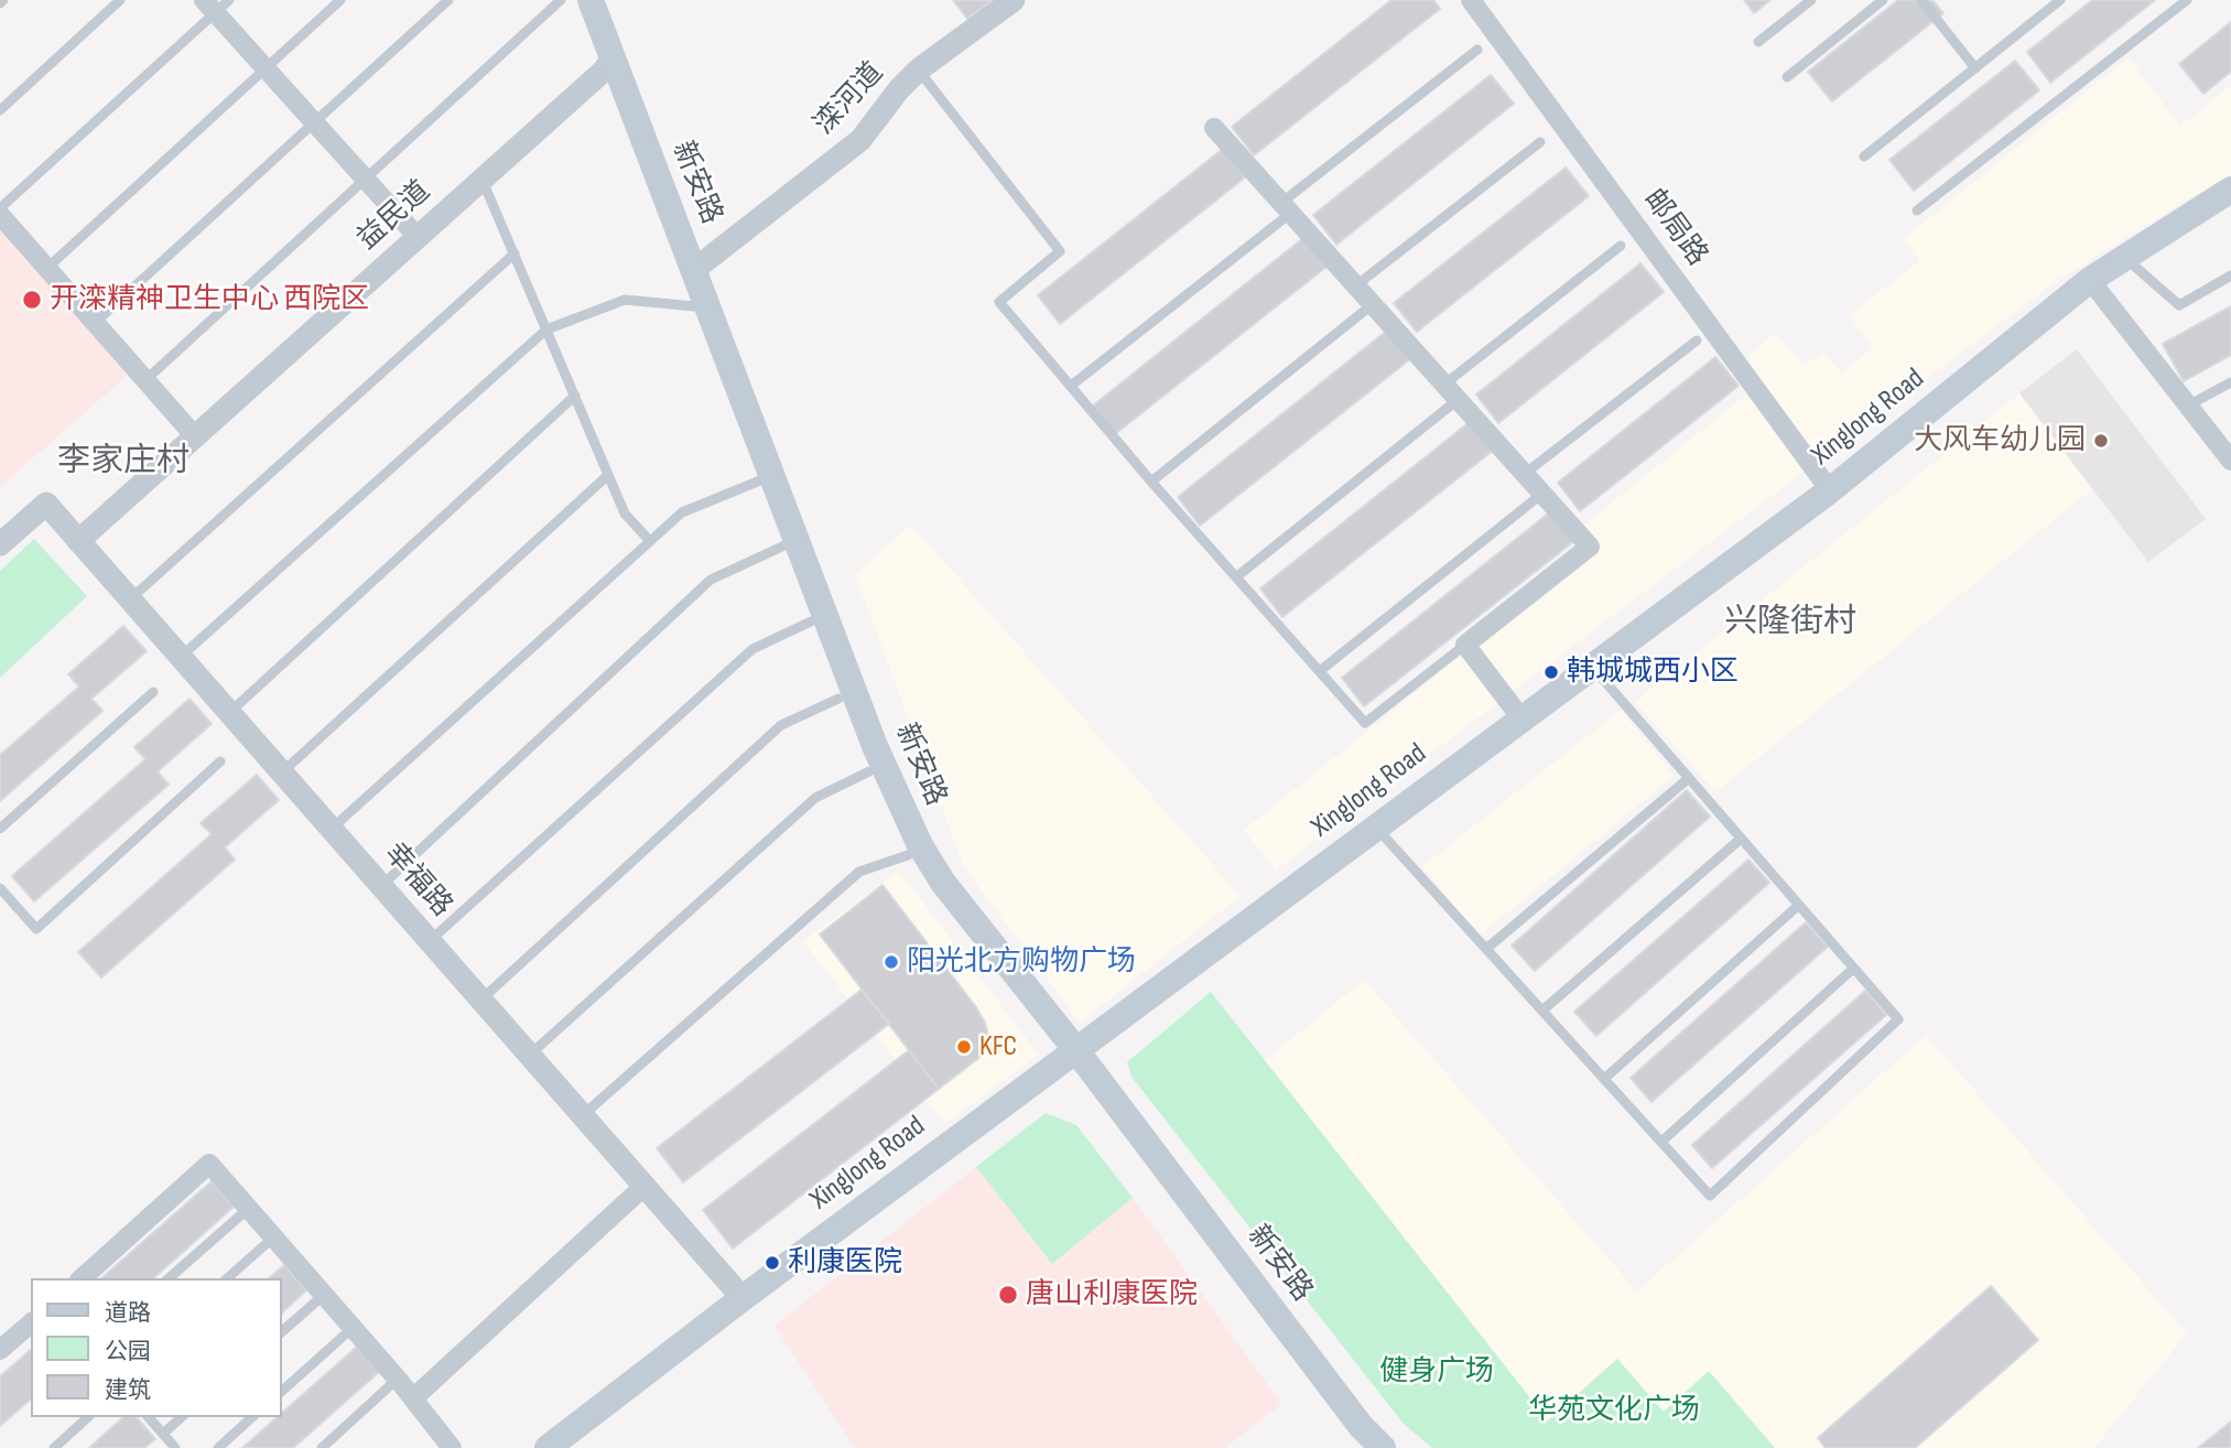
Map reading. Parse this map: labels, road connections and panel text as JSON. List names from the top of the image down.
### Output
{
  "streets": {
    "main road": ["新安路", "Xinglong Road"],
    "street": [
      "滦河道",
      "益民道",
      "邮局路",
      "幸福路"
    ]
  },
  "crossings": [
    ["滦河道", "新安路"],
    ["新安路", "益民道"],
    ["新安路", "Xinglong Road"],
    ["益民道", "幸福路"],
    ["邮局路", "Xinglong Road"],
    ["Xinglong Road", "幸福路"]
  ],
  "districts": ["李家庄村", "兴隆街村"],
  "parks": ["健身广场", "华苑文化广场"],
  "places": [
    "开滦精神卫生中心 西院区",
    "大风车幼儿园",
    "韩城城西小区",
    "阳光北方购物广场",
    "KFC",
    "利康医院",
    "唐山利康医院"
  ],
  "legend": ["道路", "公园", "建筑"]
}
